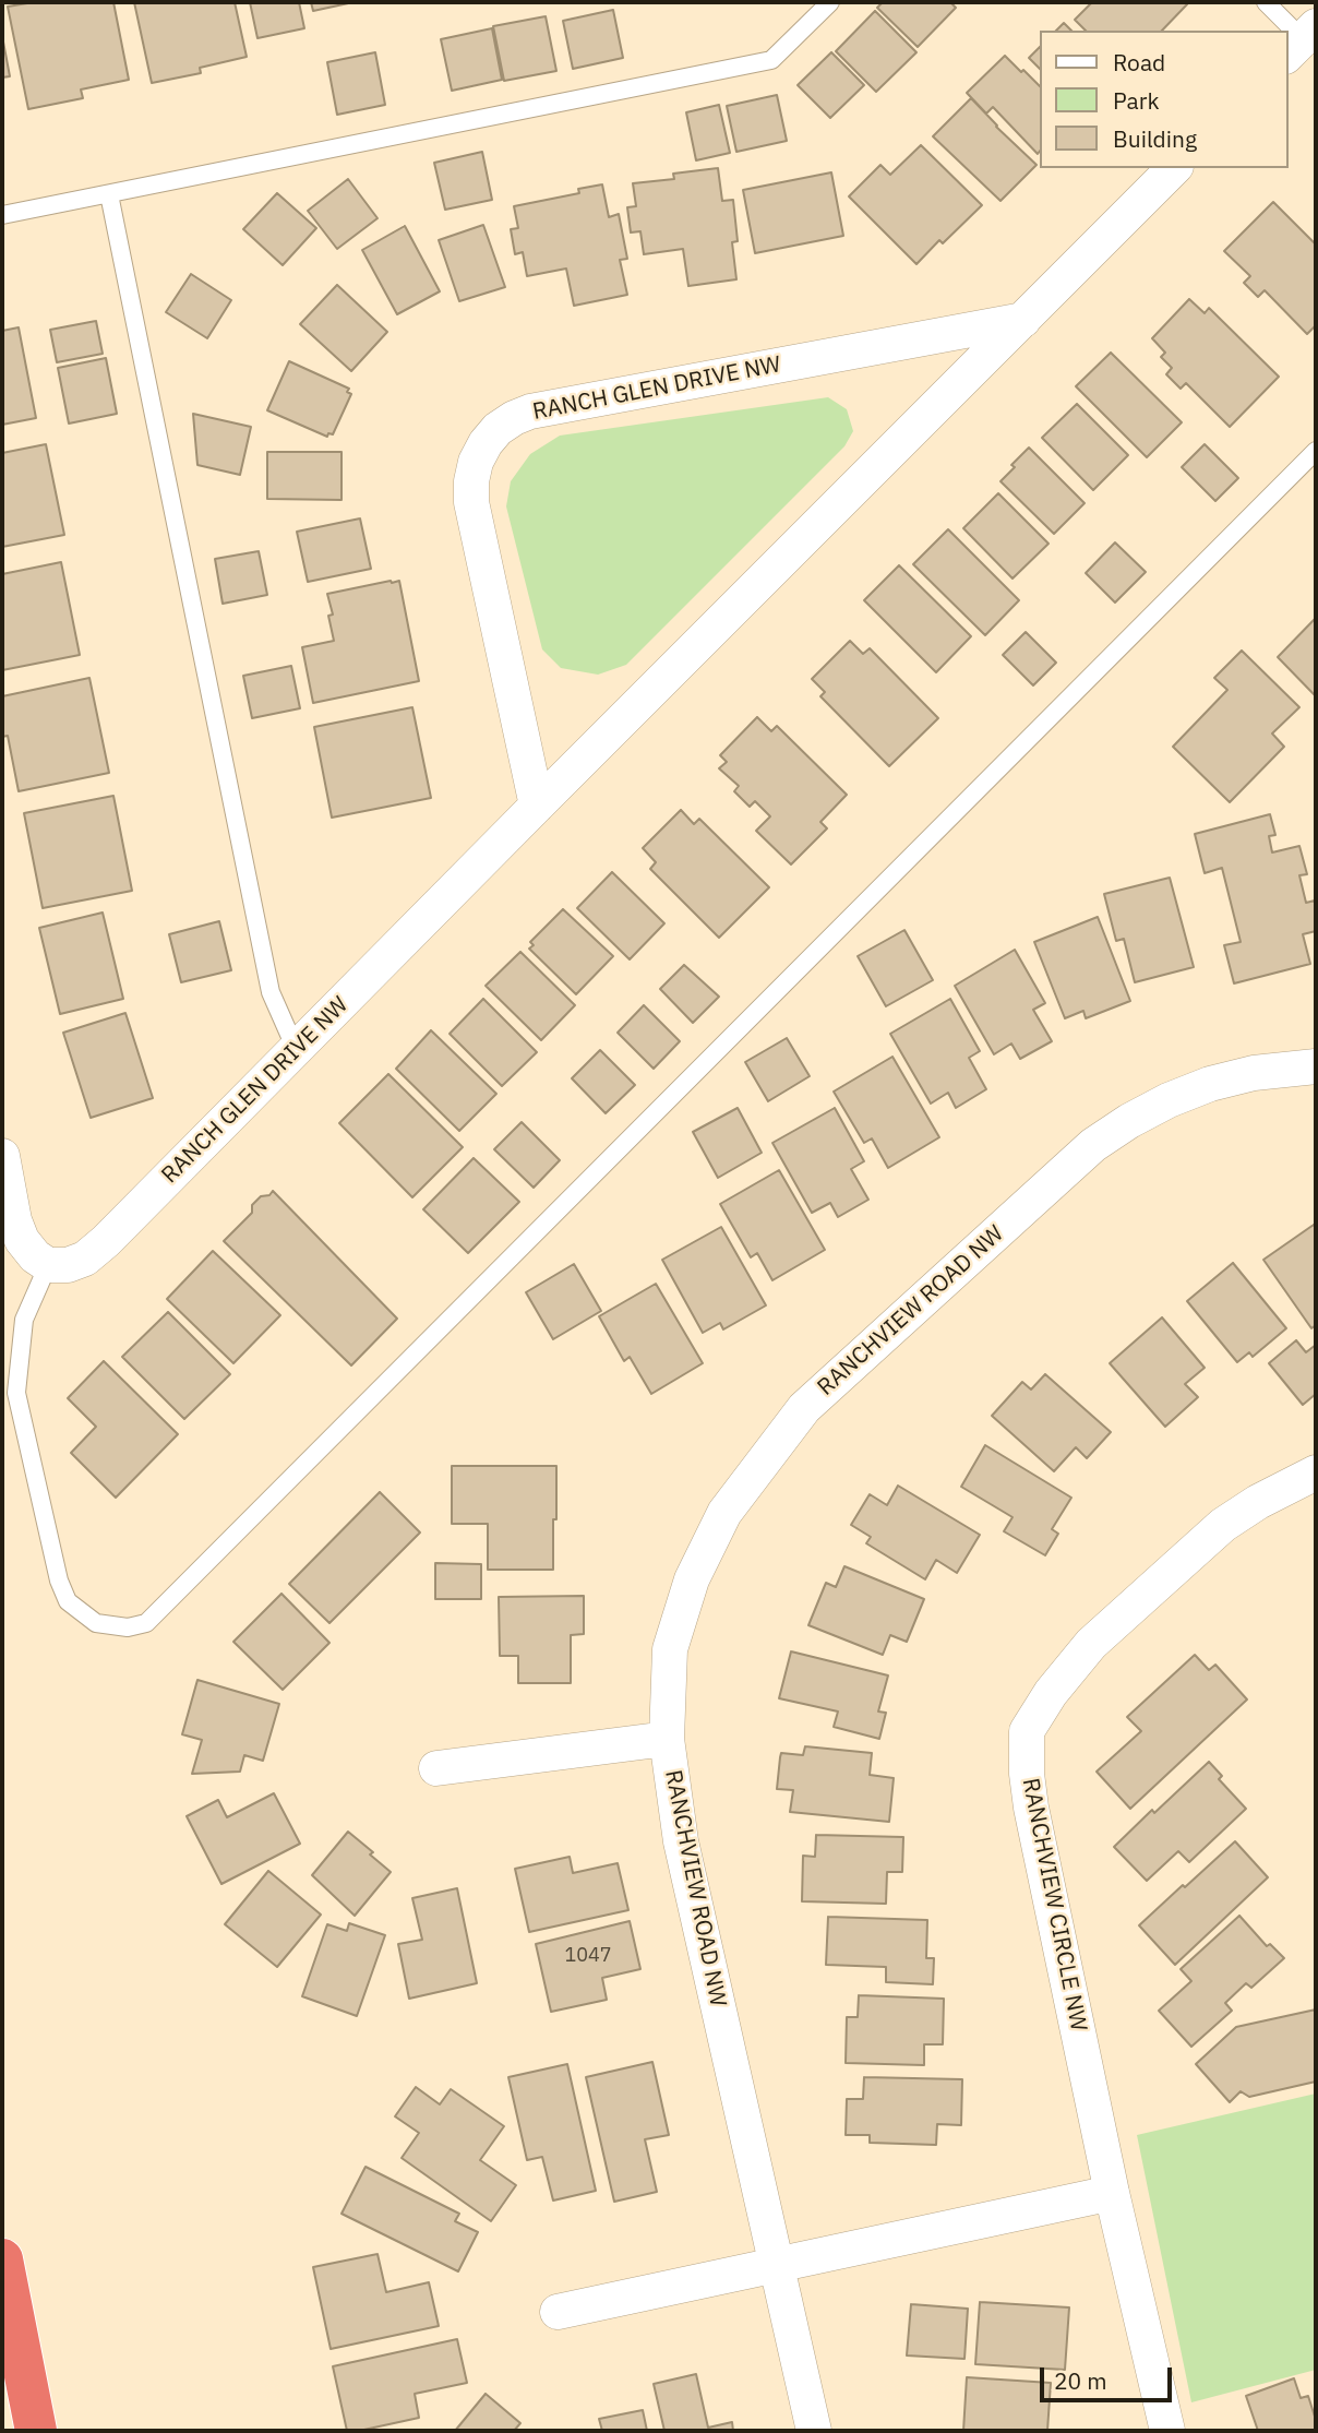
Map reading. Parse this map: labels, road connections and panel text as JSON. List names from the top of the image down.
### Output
{
  "streets": {
    "street": ["RANCH GLEN DRIVE NW", "RANCHVIEW ROAD NW", "RANCHVIEW CIRCLE NW"]
  },
  "house_numbers": ["1047"],
  "legend": ["Road", "Park", "Building"],
  "scale_bar": "20 m"
}
